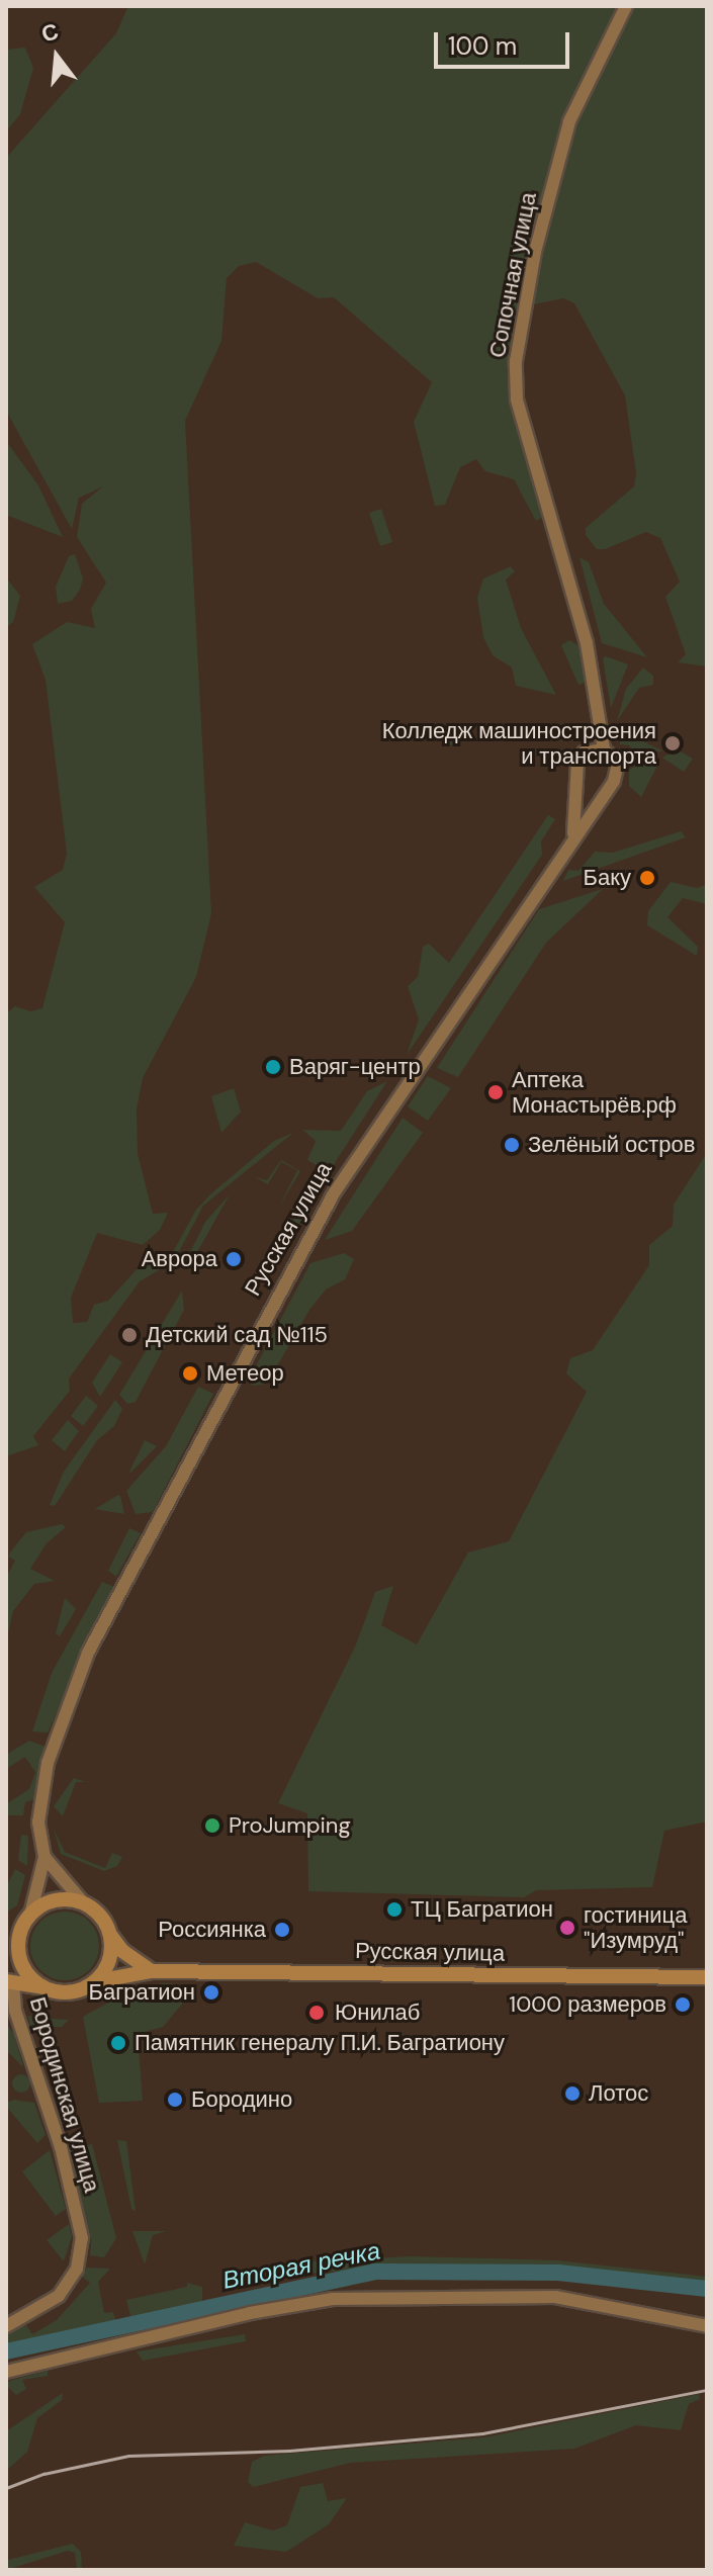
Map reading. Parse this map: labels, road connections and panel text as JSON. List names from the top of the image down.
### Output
{
  "streets": {
    "main road": ["Сопочная улица", "Русская улица", "Бородинская улица"]
  },
  "crossings": [
    ["Сопочная улица", "Русская улица"]
  ],
  "water": ["Вторая речка"],
  "places": [
    "Колледж машиностроения и транспорта",
    "Баку",
    "Варяг-центр",
    "Аптека Монастырёв.рф",
    "Зелёный остров",
    "Аврора",
    "Детский сад №115",
    "Метеор",
    "ProJumping",
    "ТЦ Багратион",
    "гостиница \"Изумруд\"",
    "Россиянка",
    "Багратион",
    "1000 размеров",
    "Юнилаб",
    "Памятник генералу П.И. Багратиону",
    "Лотос",
    "Бородино"
  ],
  "scale_bar": "100 m",
  "north": "top"
}
